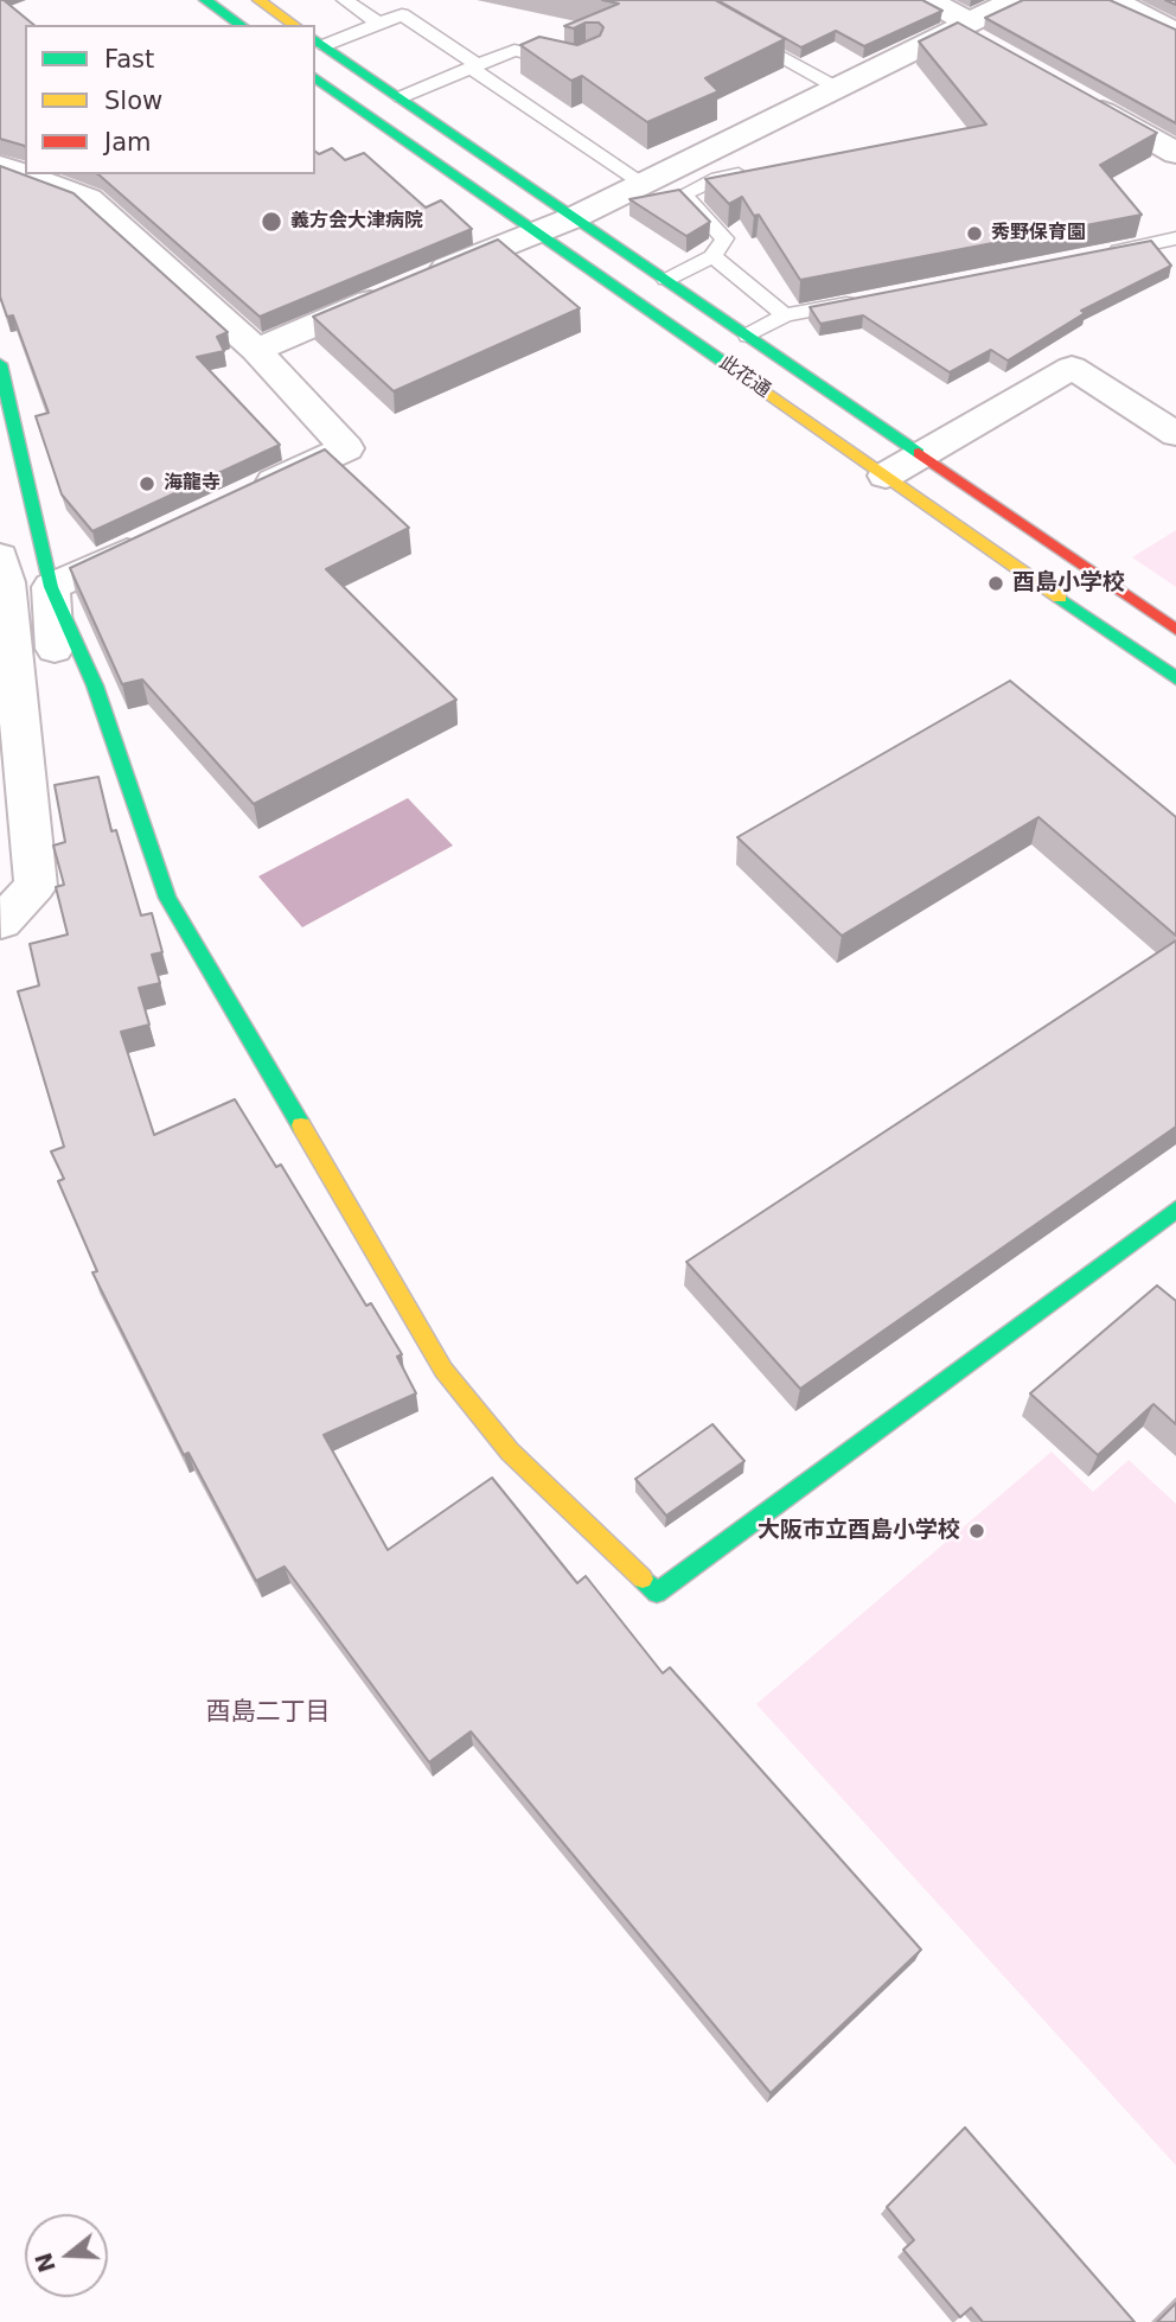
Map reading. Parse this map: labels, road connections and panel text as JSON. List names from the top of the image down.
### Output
{
  "streets": {
    "street": ["此花通"]
  },
  "districts": ["酉島二丁目"],
  "places": [
    "義方会大津病院",
    "秀野保育園",
    "海龍寺",
    "酉島小学校",
    "大阪市立酉島小学校"
  ],
  "legend": ["Fast", "Slow", "Jam"],
  "north": "left"
}
